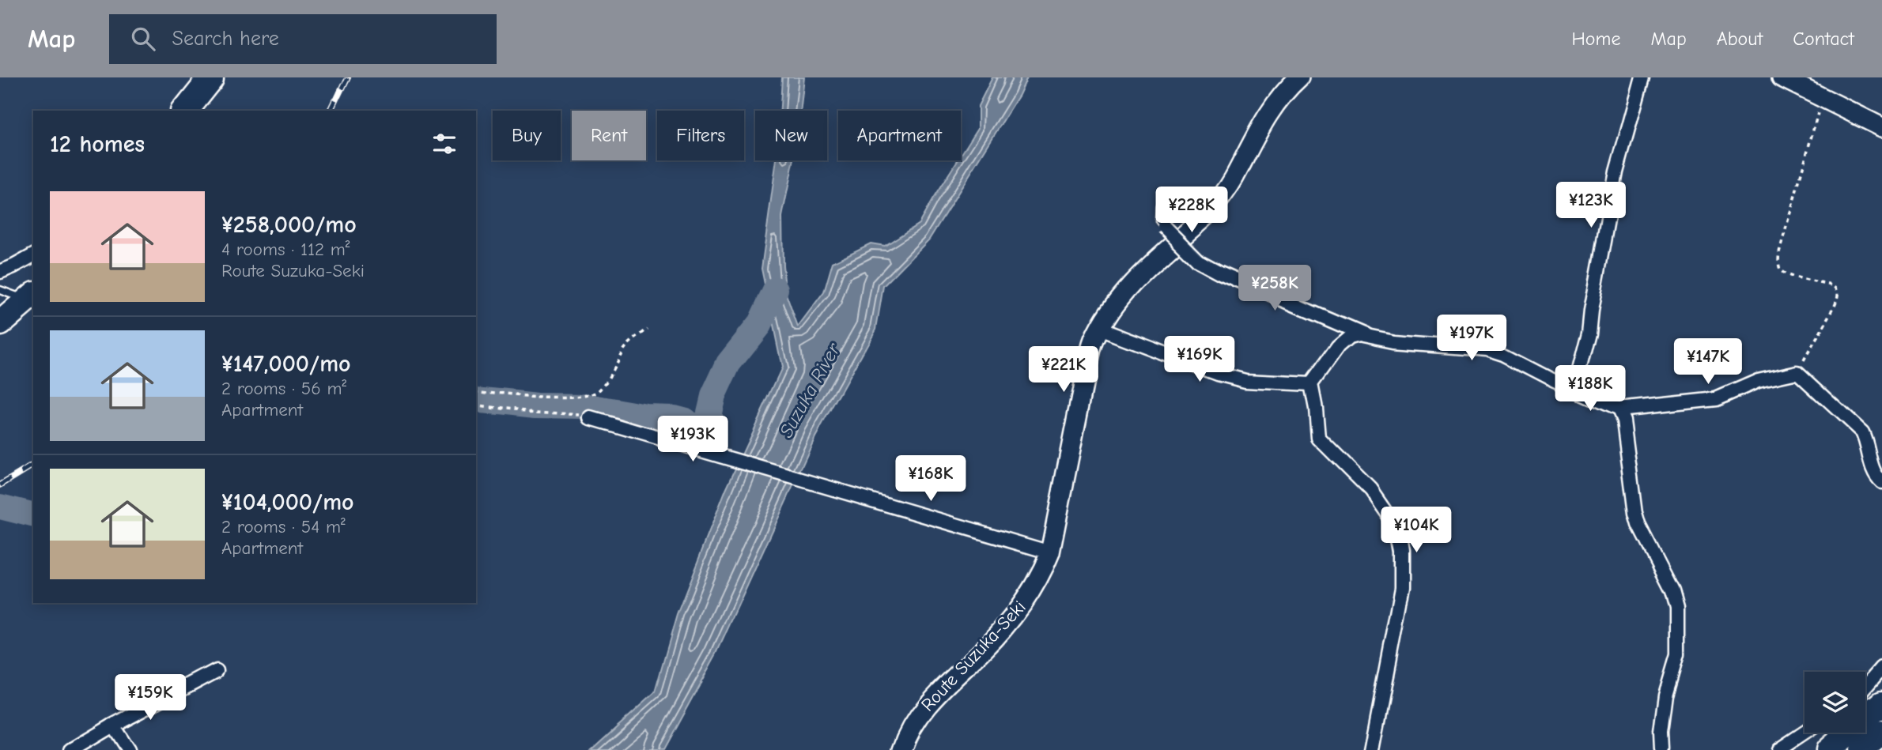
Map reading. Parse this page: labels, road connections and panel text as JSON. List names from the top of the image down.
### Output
{
  "streets": {
    "main road": ["Route Suzuka-Seki"]
  },
  "water": ["Suzuka River"],
  "page": {
    "header": "Map",
    "search": "Search here",
    "nav": [
      "Home",
      "Map",
      "About",
      "Contact"
    ],
    "chip": [
      "Buy",
      "Rent",
      "Filters",
      "New",
      "Apartment"
    ],
    "heading": "12 homes",
    "list": [
      {
        "name": "¥258,000/mo",
        "note": "4 rooms · 112 m² · Route Suzuka-Seki"
      },
      {
        "name": "¥147,000/mo",
        "note": "2 rooms · 56 m² · Apartment"
      },
      {
        "name": "¥104,000/mo",
        "note": "2 rooms · 54 m² · Apartment"
      }
    ],
    "price": [
      "¥123K",
      "¥228K",
      "¥258K",
      "¥197K",
      "¥169K",
      "¥147K",
      "¥221K",
      "¥188K",
      "¥193K",
      "¥168K",
      "¥104K",
      "¥159K"
    ]
  }
}
